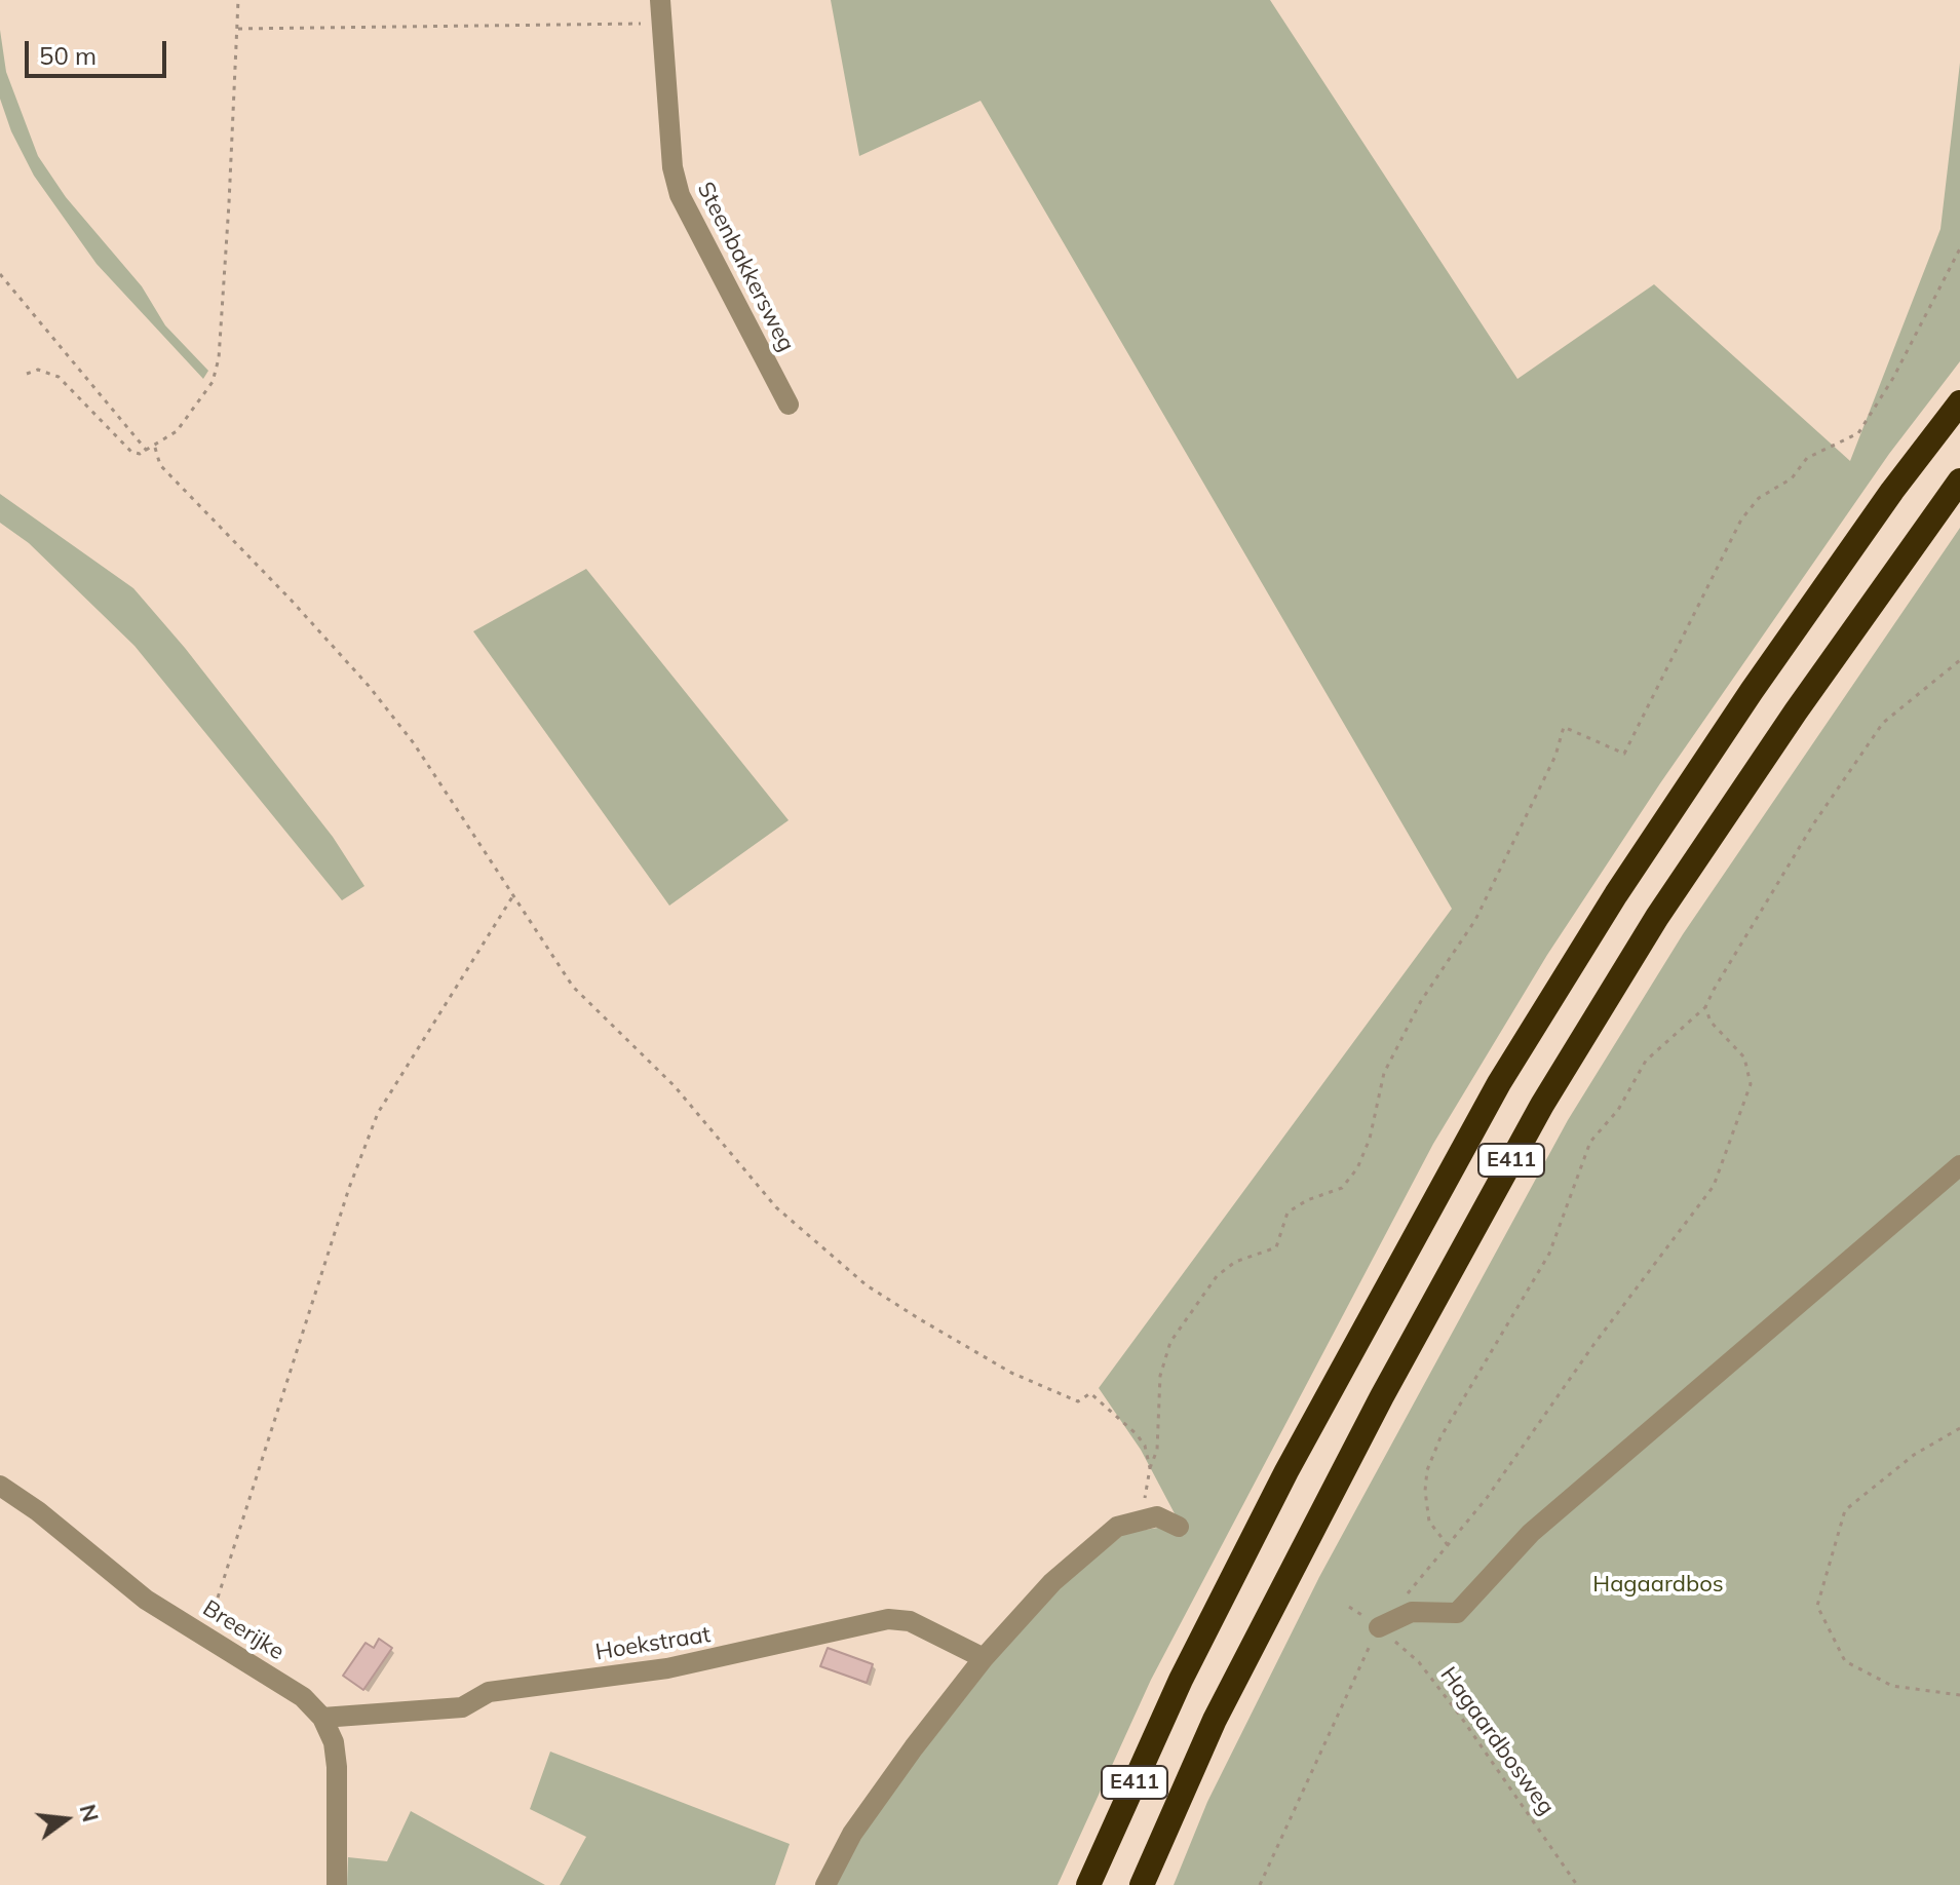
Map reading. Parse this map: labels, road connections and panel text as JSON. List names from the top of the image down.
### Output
{
  "streets": {
    "highway": ["E411"],
    "street": ["Steenbakkersweg", "Breerijke", "Hoekstraat"],
    "path": ["Hagaardbosweg"]
  },
  "crossings": [
    ["Breerijke", "Hoekstraat"]
  ],
  "parks": ["Hagaardbos"],
  "scale_bar": "50 m",
  "north": "right"
}
